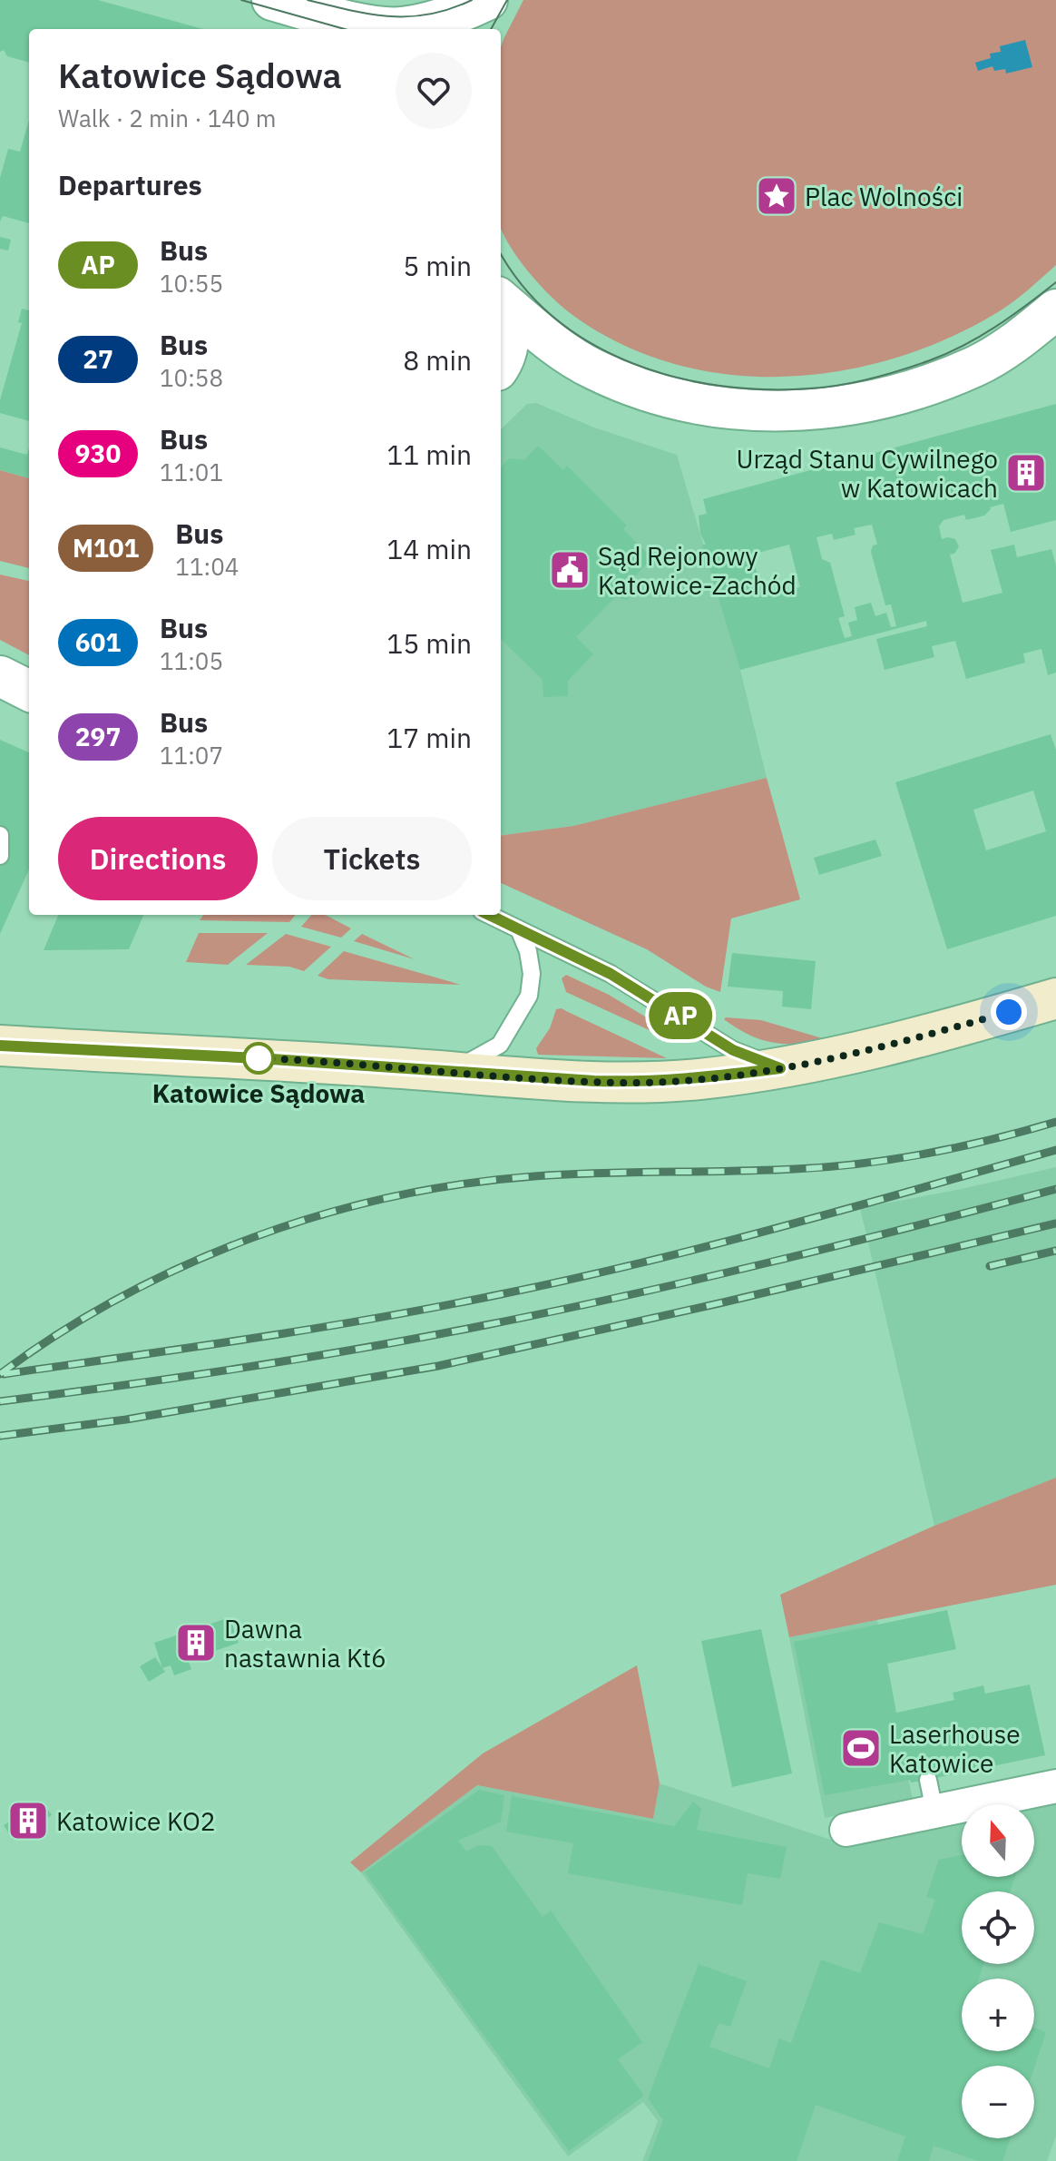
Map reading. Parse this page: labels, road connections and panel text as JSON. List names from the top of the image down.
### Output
{
  "places": {
    "place": ["Plac Wolności"],
    "building": ["Urząd Stanu Cywilnego w Katowicach", "Dawna nastawnia Kt6", "Katowice KO2"],
    "public building": ["Sąd Rejonowy Katowice-Zachód"],
    "other": ["Katowice Sądowa"],
    "sports": ["Laserhouse Katowice"]
  },
  "lines": ["bus line AP"],
  "north": "top",
  "page": {
    "on_map": "AP",
    "heading": [
      ["Katowice Sądowa", "Walk · 2 min · 140 m"],
      "Departures"
    ],
    "list": [
      {
        "mark": "AP",
        "name": "Bus",
        "note": "10:55",
        "value": "5 min"
      },
      {
        "mark": "27",
        "name": "Bus",
        "note": "10:58",
        "value": "8 min"
      },
      {
        "mark": "930",
        "name": "Bus",
        "note": "11:01",
        "value": "11 min"
      },
      {
        "mark": "M101",
        "name": "Bus",
        "note": "11:04",
        "value": "14 min"
      },
      {
        "mark": "601",
        "name": "Bus",
        "note": "11:05",
        "value": "15 min"
      },
      {
        "mark": "297",
        "name": "Bus",
        "note": "11:07",
        "value": "17 min"
      }
    ],
    "buttons": ["Directions", "Tickets"],
    "map_buttons": ["+", "−"]
  }
}
